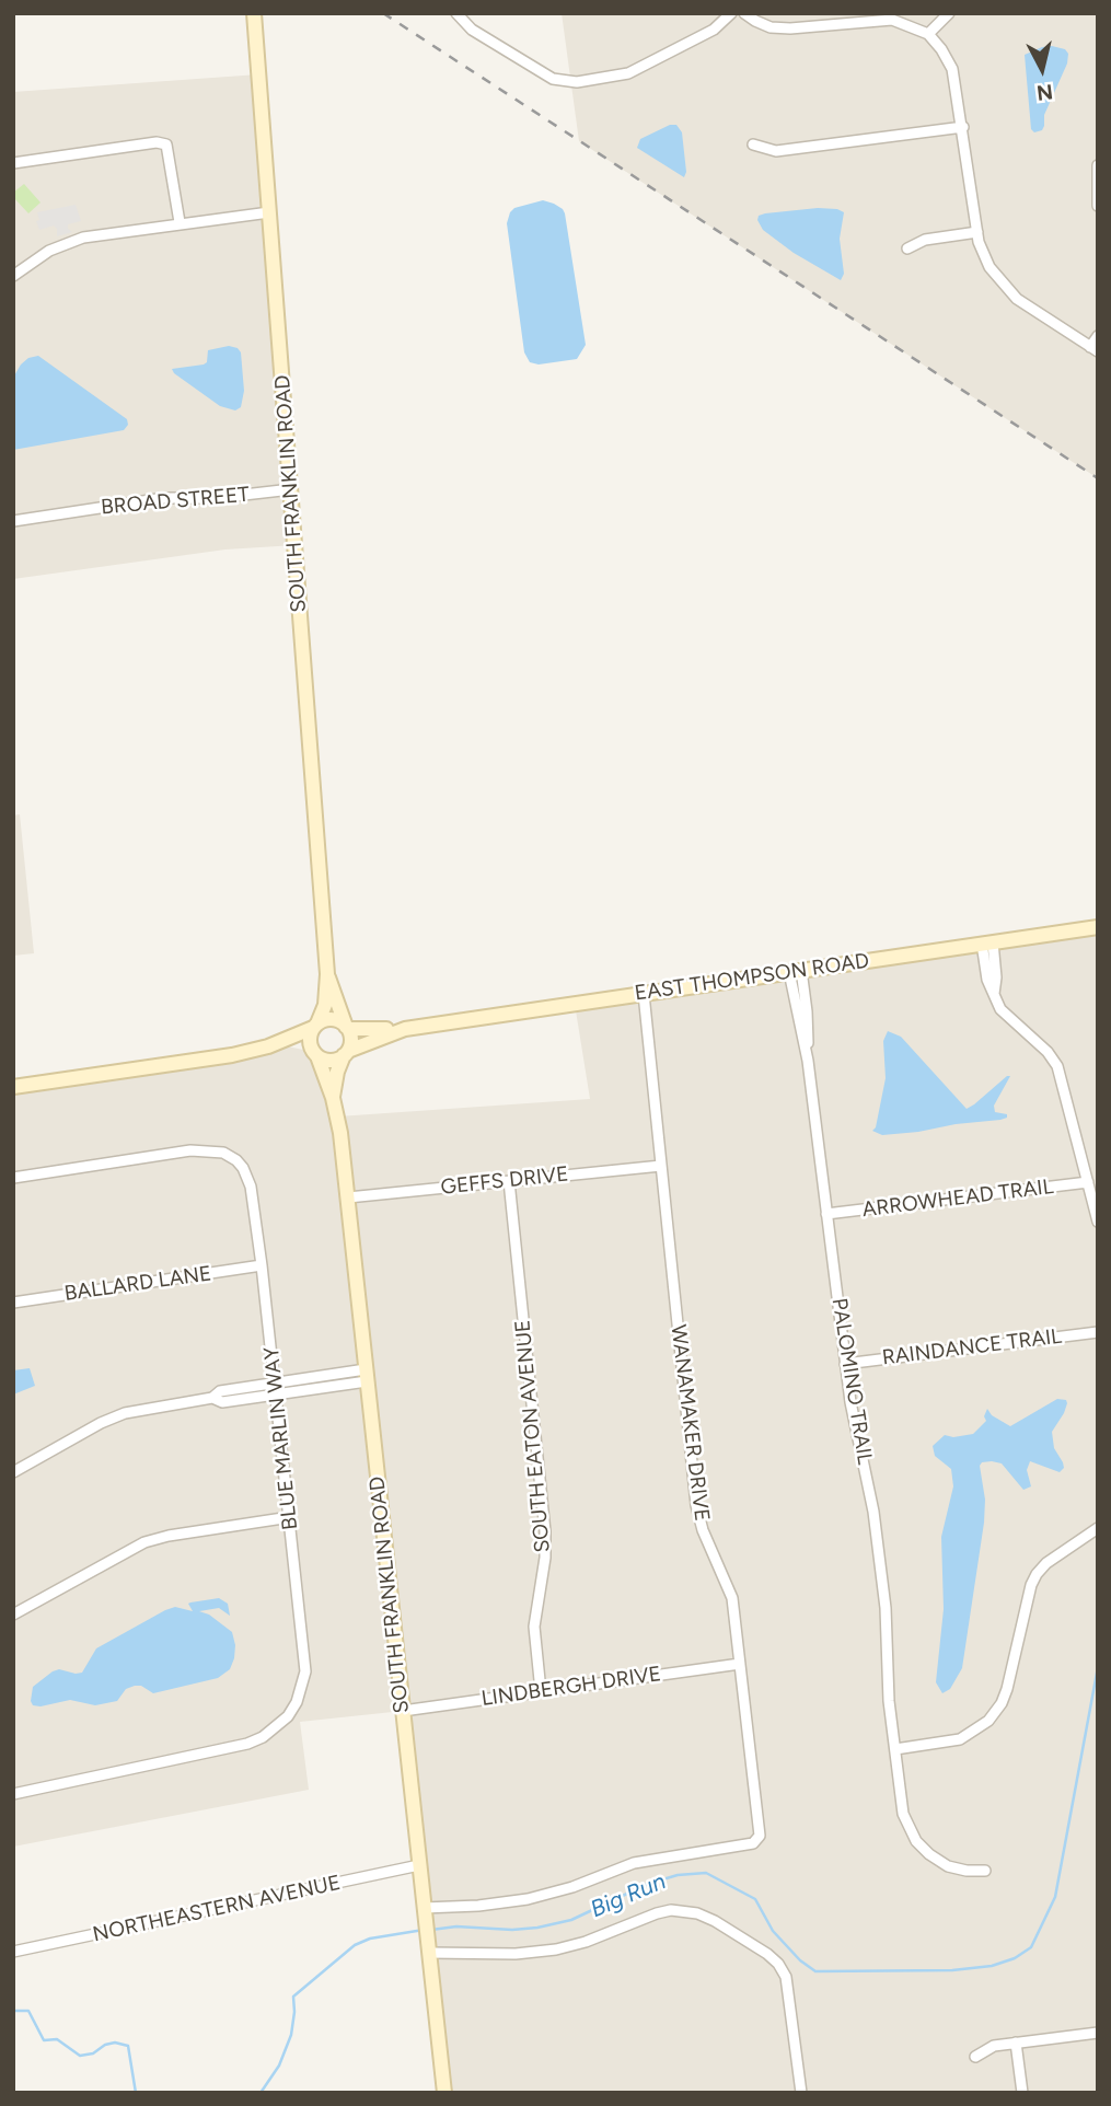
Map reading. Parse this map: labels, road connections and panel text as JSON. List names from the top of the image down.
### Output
{
  "streets": {
    "main road": ["SOUTH FRANKLIN ROAD", "EAST THOMPSON ROAD"],
    "street": [
      "BROAD STREET",
      "GEFFS DRIVE",
      "ARROWHEAD TRAIL",
      "BALLARD LANE",
      "RAINDANCE TRAIL",
      "PALOMINO TRAIL",
      "WANAMAKER DRIVE",
      "SOUTH EATON AVENUE",
      "BLUE MARLIN WAY",
      "LINDBERGH DRIVE",
      "NORTHEASTERN AVENUE"
    ]
  },
  "crossings": [
    ["SOUTH FRANKLIN ROAD", "BROAD STREET"],
    ["SOUTH FRANKLIN ROAD", "EAST THOMPSON ROAD"],
    ["SOUTH FRANKLIN ROAD", "GEFFS DRIVE"],
    ["SOUTH FRANKLIN ROAD", "WANAMAKER DRIVE"],
    ["SOUTH FRANKLIN ROAD", "LINDBERGH DRIVE"],
    ["SOUTH FRANKLIN ROAD", "NORTHEASTERN AVENUE"],
    ["EAST THOMPSON ROAD", "PALOMINO TRAIL"],
    ["EAST THOMPSON ROAD", "WANAMAKER DRIVE"],
    ["GEFFS DRIVE", "WANAMAKER DRIVE"],
    ["GEFFS DRIVE", "SOUTH EATON AVENUE"],
    ["ARROWHEAD TRAIL", "PALOMINO TRAIL"],
    ["BALLARD LANE", "BLUE MARLIN WAY"],
    ["RAINDANCE TRAIL", "PALOMINO TRAIL"],
    ["WANAMAKER DRIVE", "LINDBERGH DRIVE"],
    ["SOUTH EATON AVENUE", "LINDBERGH DRIVE"]
  ],
  "water": ["Big Run"],
  "north": "bottom"
}
